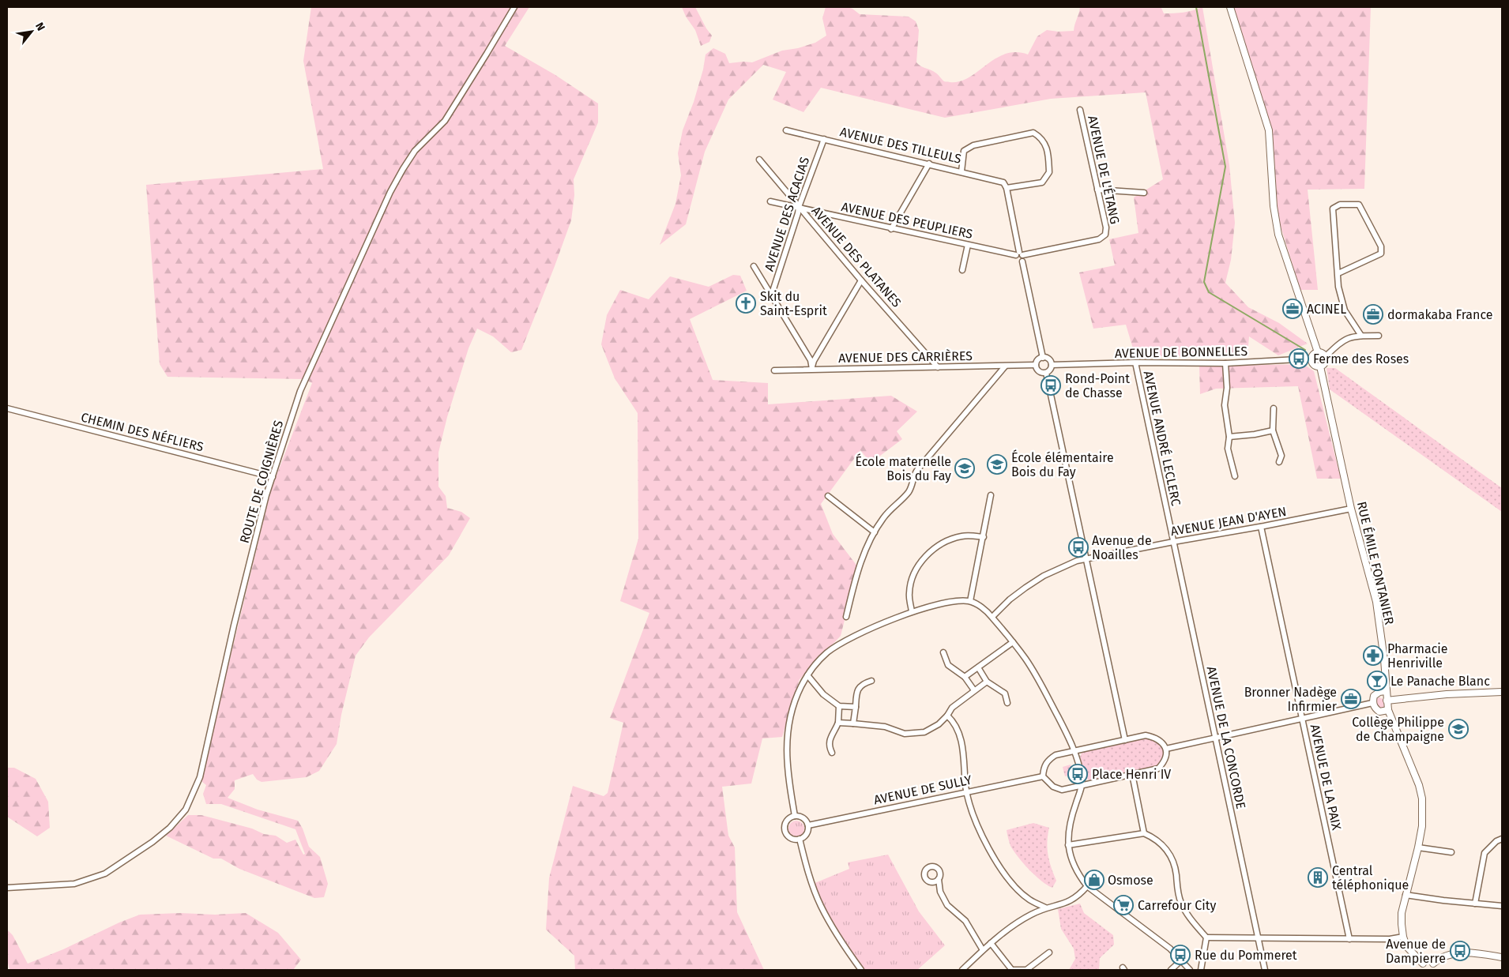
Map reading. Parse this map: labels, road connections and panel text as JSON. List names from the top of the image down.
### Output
{
  "streets": {
    "street": [
      "AVENUE DES TILLEULS",
      "AVENUE DE L'ÉTANG",
      "AVENUE DES ACACIAS",
      "AVENUE DES PEUPLIERS",
      "AVENUE DES PLATANES",
      "AVENUE DE BONNELLES",
      "AVENUE DES CARRIÈRES",
      "CHEMIN DES NÉFLIERS",
      "AVENUE ANDRÉ LECLERC",
      "ROUTE DE COIGNIÈRES",
      "AVENUE JEAN D'AYEN",
      "RUE ÉMILE FONTANIER",
      "AVENUE DE LA CONCORDE",
      "AVENUE DE LA PAIX",
      "AVENUE DE SULLY"
    ]
  },
  "crossings": [
    ["AVENUE DES TILLEULS", "AVENUE DES ACACIAS"],
    ["AVENUE DE L'ÉTANG", "AVENUE DES PEUPLIERS"],
    ["AVENUE DES ACACIAS", "AVENUE DES PEUPLIERS"],
    ["AVENUE DES ACACIAS", "AVENUE DES PLATANES"],
    ["AVENUE DES PEUPLIERS", "AVENUE DES PLATANES"],
    ["AVENUE DES PLATANES", "AVENUE DES CARRIÈRES"],
    ["AVENUE DE BONNELLES", "AVENUE DES CARRIÈRES"],
    ["AVENUE DE BONNELLES", "AVENUE ANDRÉ LECLERC"],
    ["AVENUE DE BONNELLES", "RUE ÉMILE FONTANIER"],
    ["CHEMIN DES NÉFLIERS", "ROUTE DE COIGNIÈRES"],
    ["AVENUE ANDRÉ LECLERC", "AVENUE JEAN D'AYEN"],
    ["AVENUE ANDRÉ LECLERC", "AVENUE DE LA CONCORDE"],
    ["AVENUE JEAN D'AYEN", "RUE ÉMILE FONTANIER"],
    ["AVENUE JEAN D'AYEN", "AVENUE DE LA CONCORDE"],
    ["AVENUE JEAN D'AYEN", "AVENUE DE LA PAIX"]
  ],
  "places": {
    "church": ["Skit du Saint-Esprit"],
    "office": ["ACINEL", "dormakaba France", "Bronner Nadège Infirmier"],
    "bus stop": [
      "Ferme des Roses",
      "Rond-Point de Chasse",
      "Avenue de Noailles",
      "Place Henri IV",
      "Avenue de Dampierre",
      "Rue du Pommeret"
    ],
    "school or university": ["École élémentaire Bois du Fay", "École maternelle Bois du Fay", "Collège Philippe de Champaigne"],
    "pharmacy": ["Pharmacie Henriville"],
    "bar": ["Le Panache Blanc"],
    "building": ["Central téléphonique"],
    "shop": ["Osmose"],
    "supermarket": ["Carrefour City"]
  },
  "north": "top right"
}
